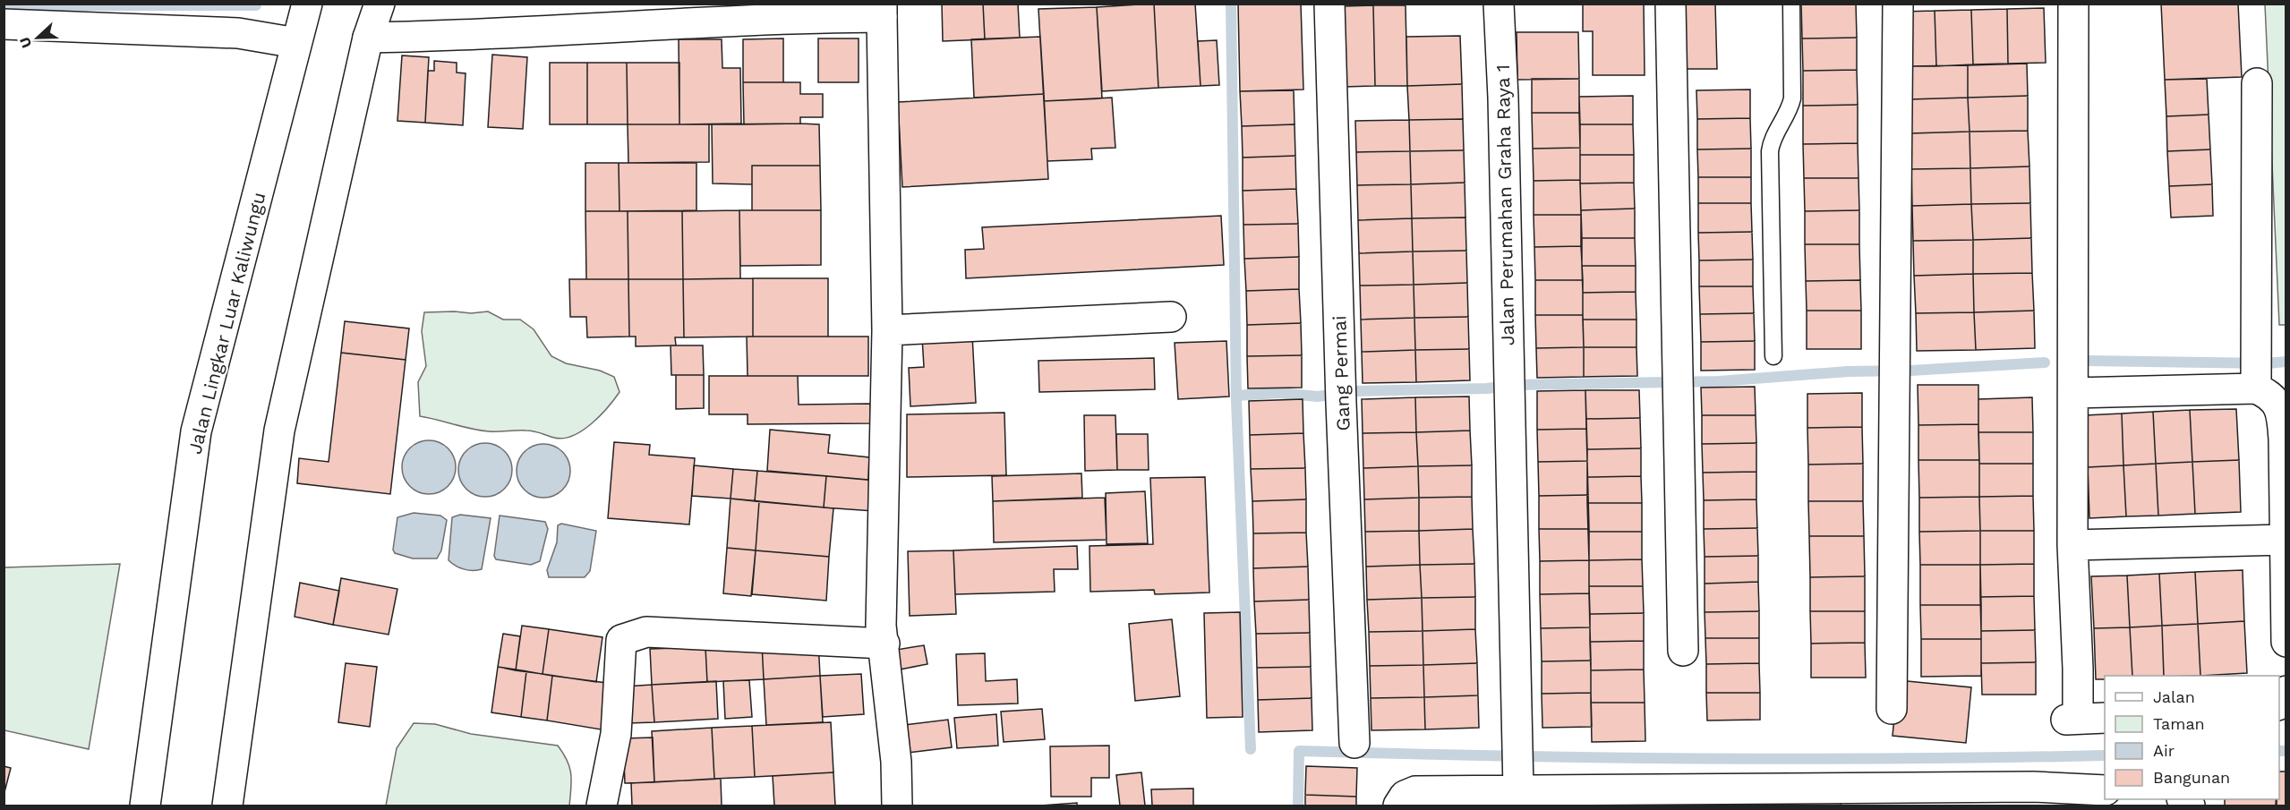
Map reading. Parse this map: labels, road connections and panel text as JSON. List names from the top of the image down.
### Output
{
  "streets": {
    "main road": ["Jalan Perumahan Graha Raya 1", "Jalan Lingkar Luar Kaliwungu", "Gang Permai"]
  },
  "legend": [
    "Jalan",
    "Taman",
    "Air",
    "Bangunan"
  ],
  "north": "left"
}
